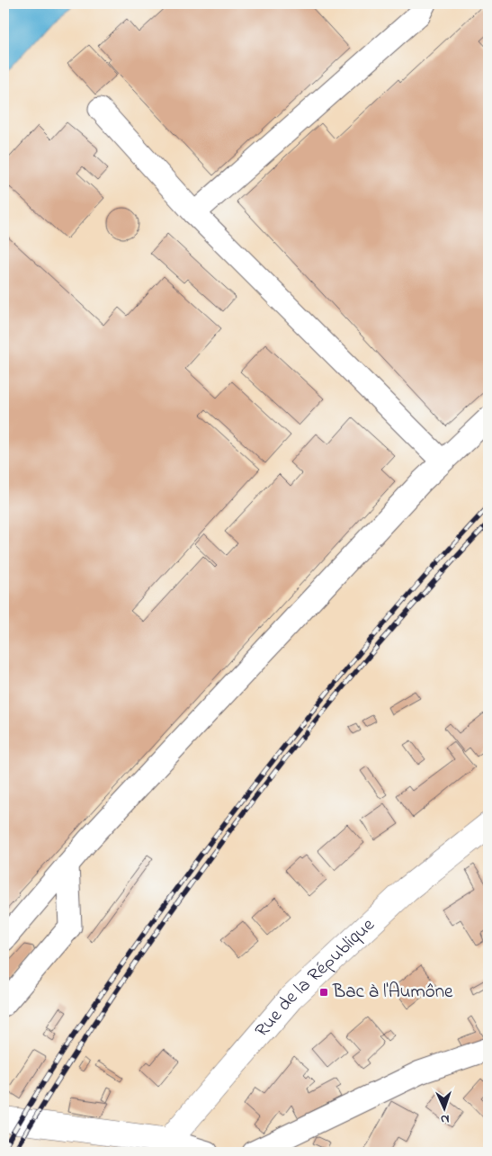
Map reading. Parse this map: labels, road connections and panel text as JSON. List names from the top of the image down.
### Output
{
  "streets": {
    "main road": ["Rue de la République"]
  },
  "places": {
    "transit": ["Bac à l'Aumône"]
  },
  "north": "bottom"
}
